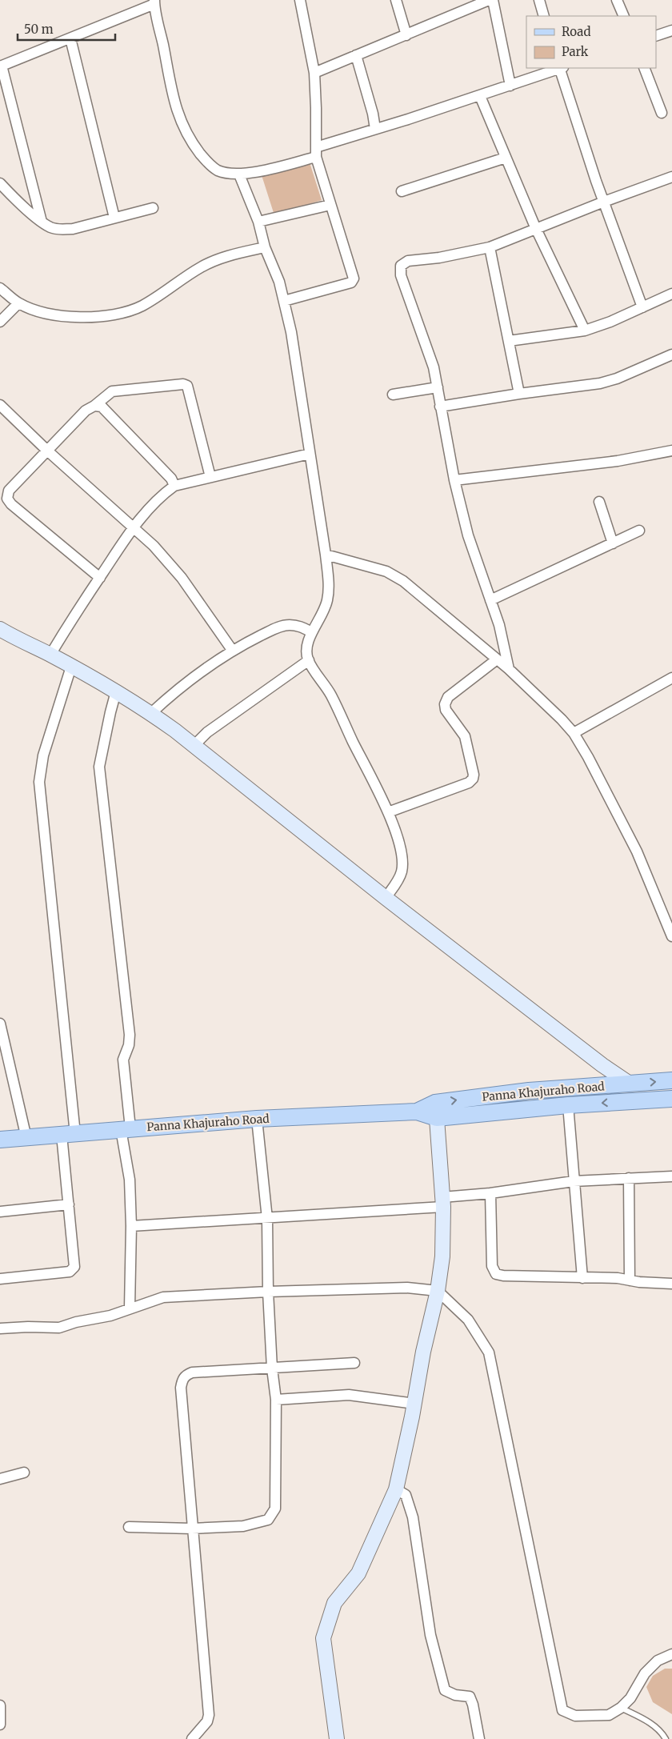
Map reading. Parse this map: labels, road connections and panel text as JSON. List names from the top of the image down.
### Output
{
  "streets": {
    "main road": ["Panna Khajuraho Road"]
  },
  "legend": ["Road", "Park"],
  "scale_bar": "50 m"
}
